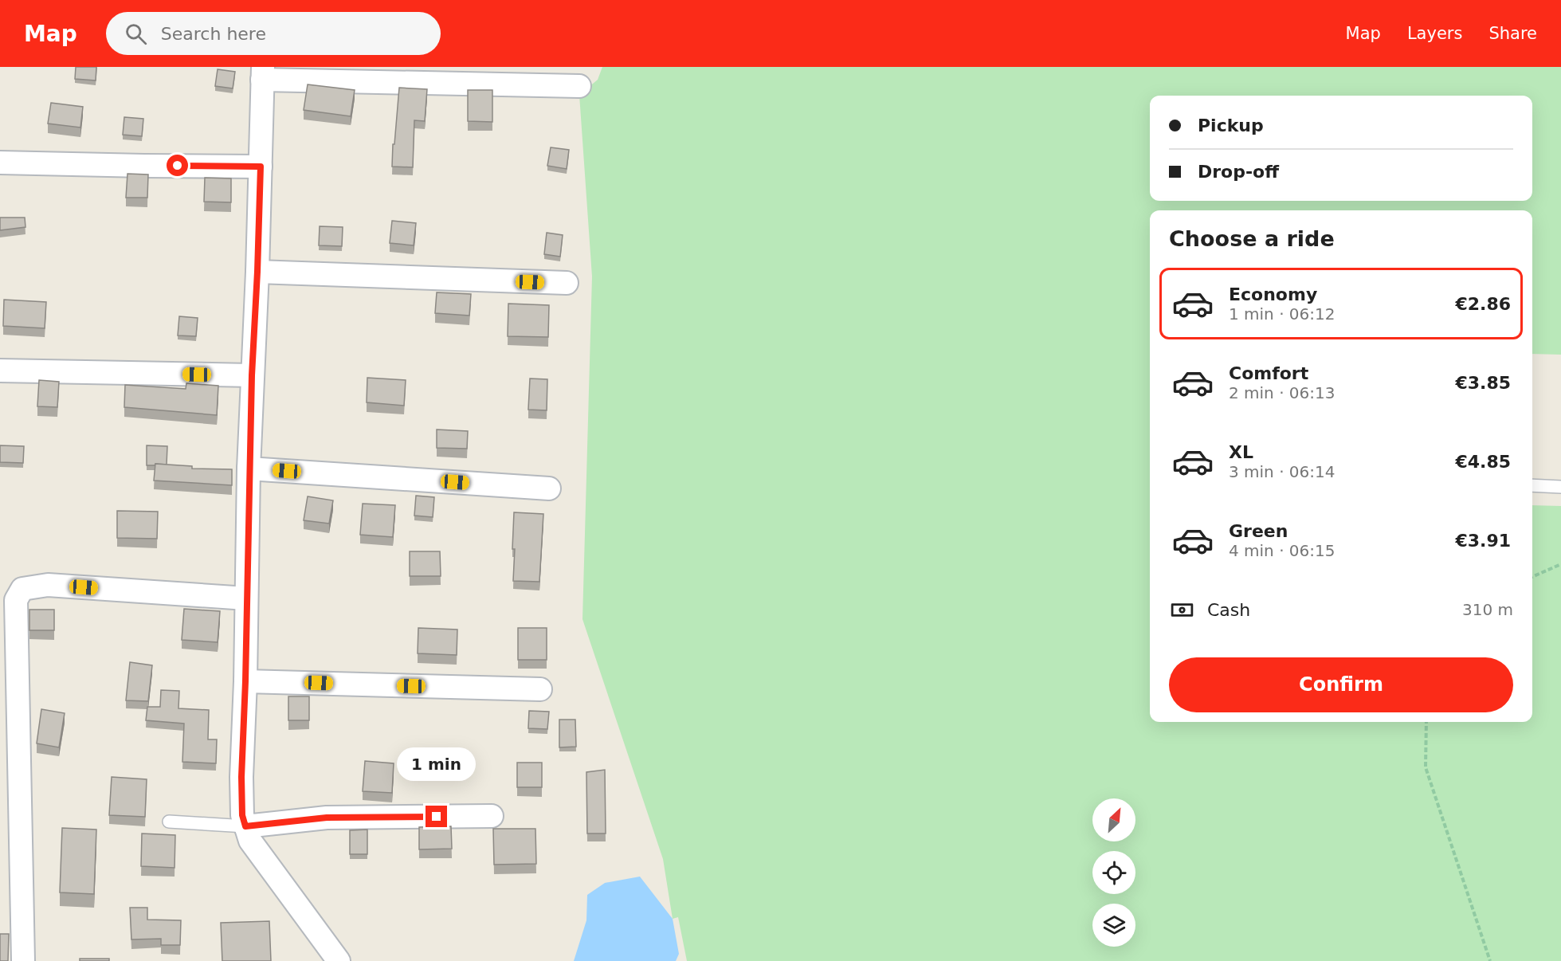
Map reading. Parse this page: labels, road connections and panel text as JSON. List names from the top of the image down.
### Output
{
  "north": "top right",
  "page": {
    "header": "Map",
    "search": "Search here",
    "nav": ["Map", "Layers", "Share"],
    "banner": ["Pickup", "Drop-off"],
    "heading": "Choose a ride",
    "list": [
      {
        "name": "Economy",
        "note": "1 min · 06:12",
        "value": "€2.86"
      },
      {
        "name": "Comfort",
        "note": "2 min · 06:13",
        "value": "€3.85"
      },
      {
        "name": "XL",
        "note": "3 min · 06:14",
        "value": "€4.85"
      },
      {
        "name": "Green",
        "note": "4 min · 06:15",
        "value": "€3.91"
      }
    ],
    "pay": ["Cash", "310 m"],
    "buttons": "Confirm",
    "bubble": "1 min"
  }
}
